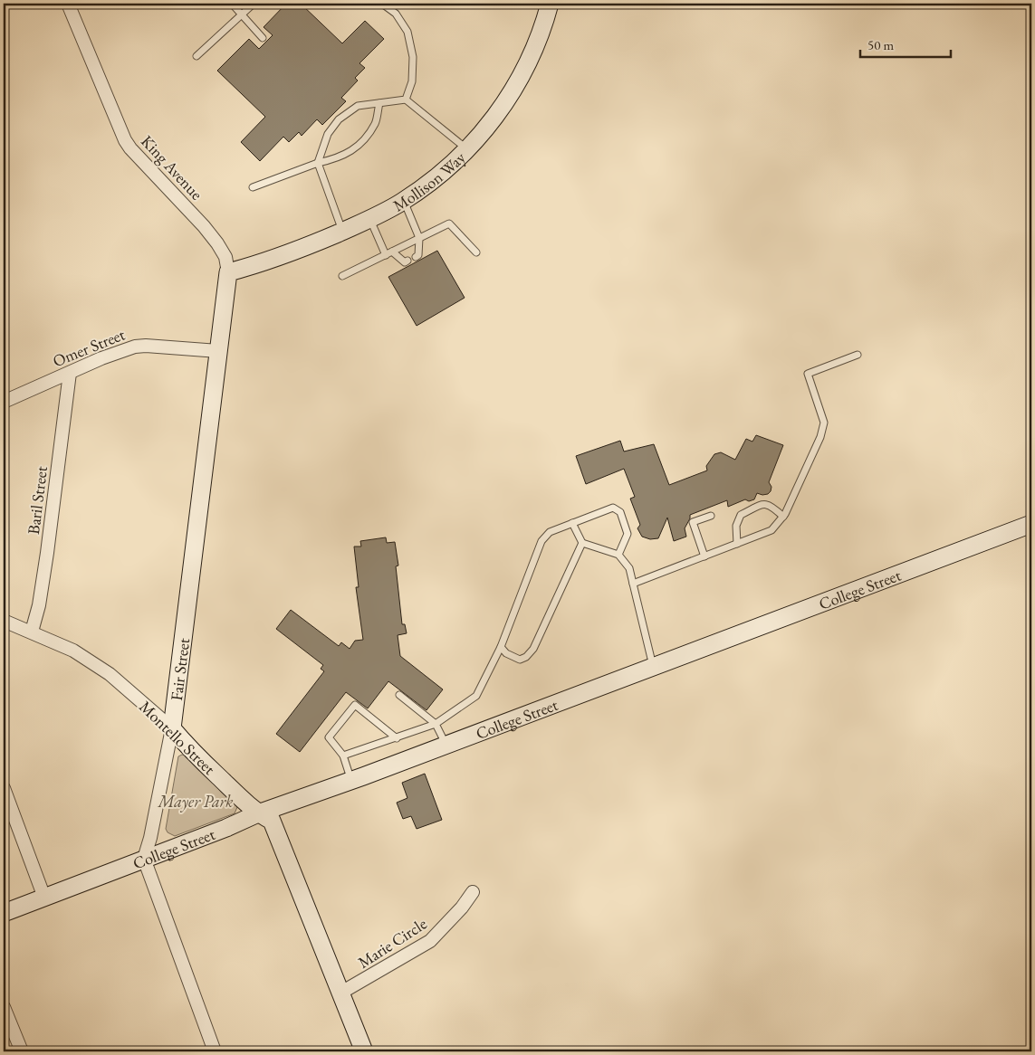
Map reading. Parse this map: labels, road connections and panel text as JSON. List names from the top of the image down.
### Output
{
  "streets": {
    "main road": [
      "Mollison Way",
      "College Street",
      "Fair Street",
      "Montello Street"
    ],
    "street": [
      "King Avenue",
      "Omer Street",
      "Baril Street",
      "Marie Circle"
    ]
  },
  "crossings": [
    ["King Avenue", "Mollison Way"],
    ["King Avenue", "Fair Street"],
    ["Mollison Way", "Fair Street"],
    ["Omer Street", "Baril Street"],
    ["Omer Street", "Fair Street"],
    ["Baril Street", "Montello Street"],
    ["College Street", "Fair Street"],
    ["College Street", "Montello Street"],
    ["Fair Street", "Montello Street"],
    ["Montello Street", "Marie Circle"]
  ],
  "parks": ["Mayer Park"],
  "scale_bar": "50 m"
}
